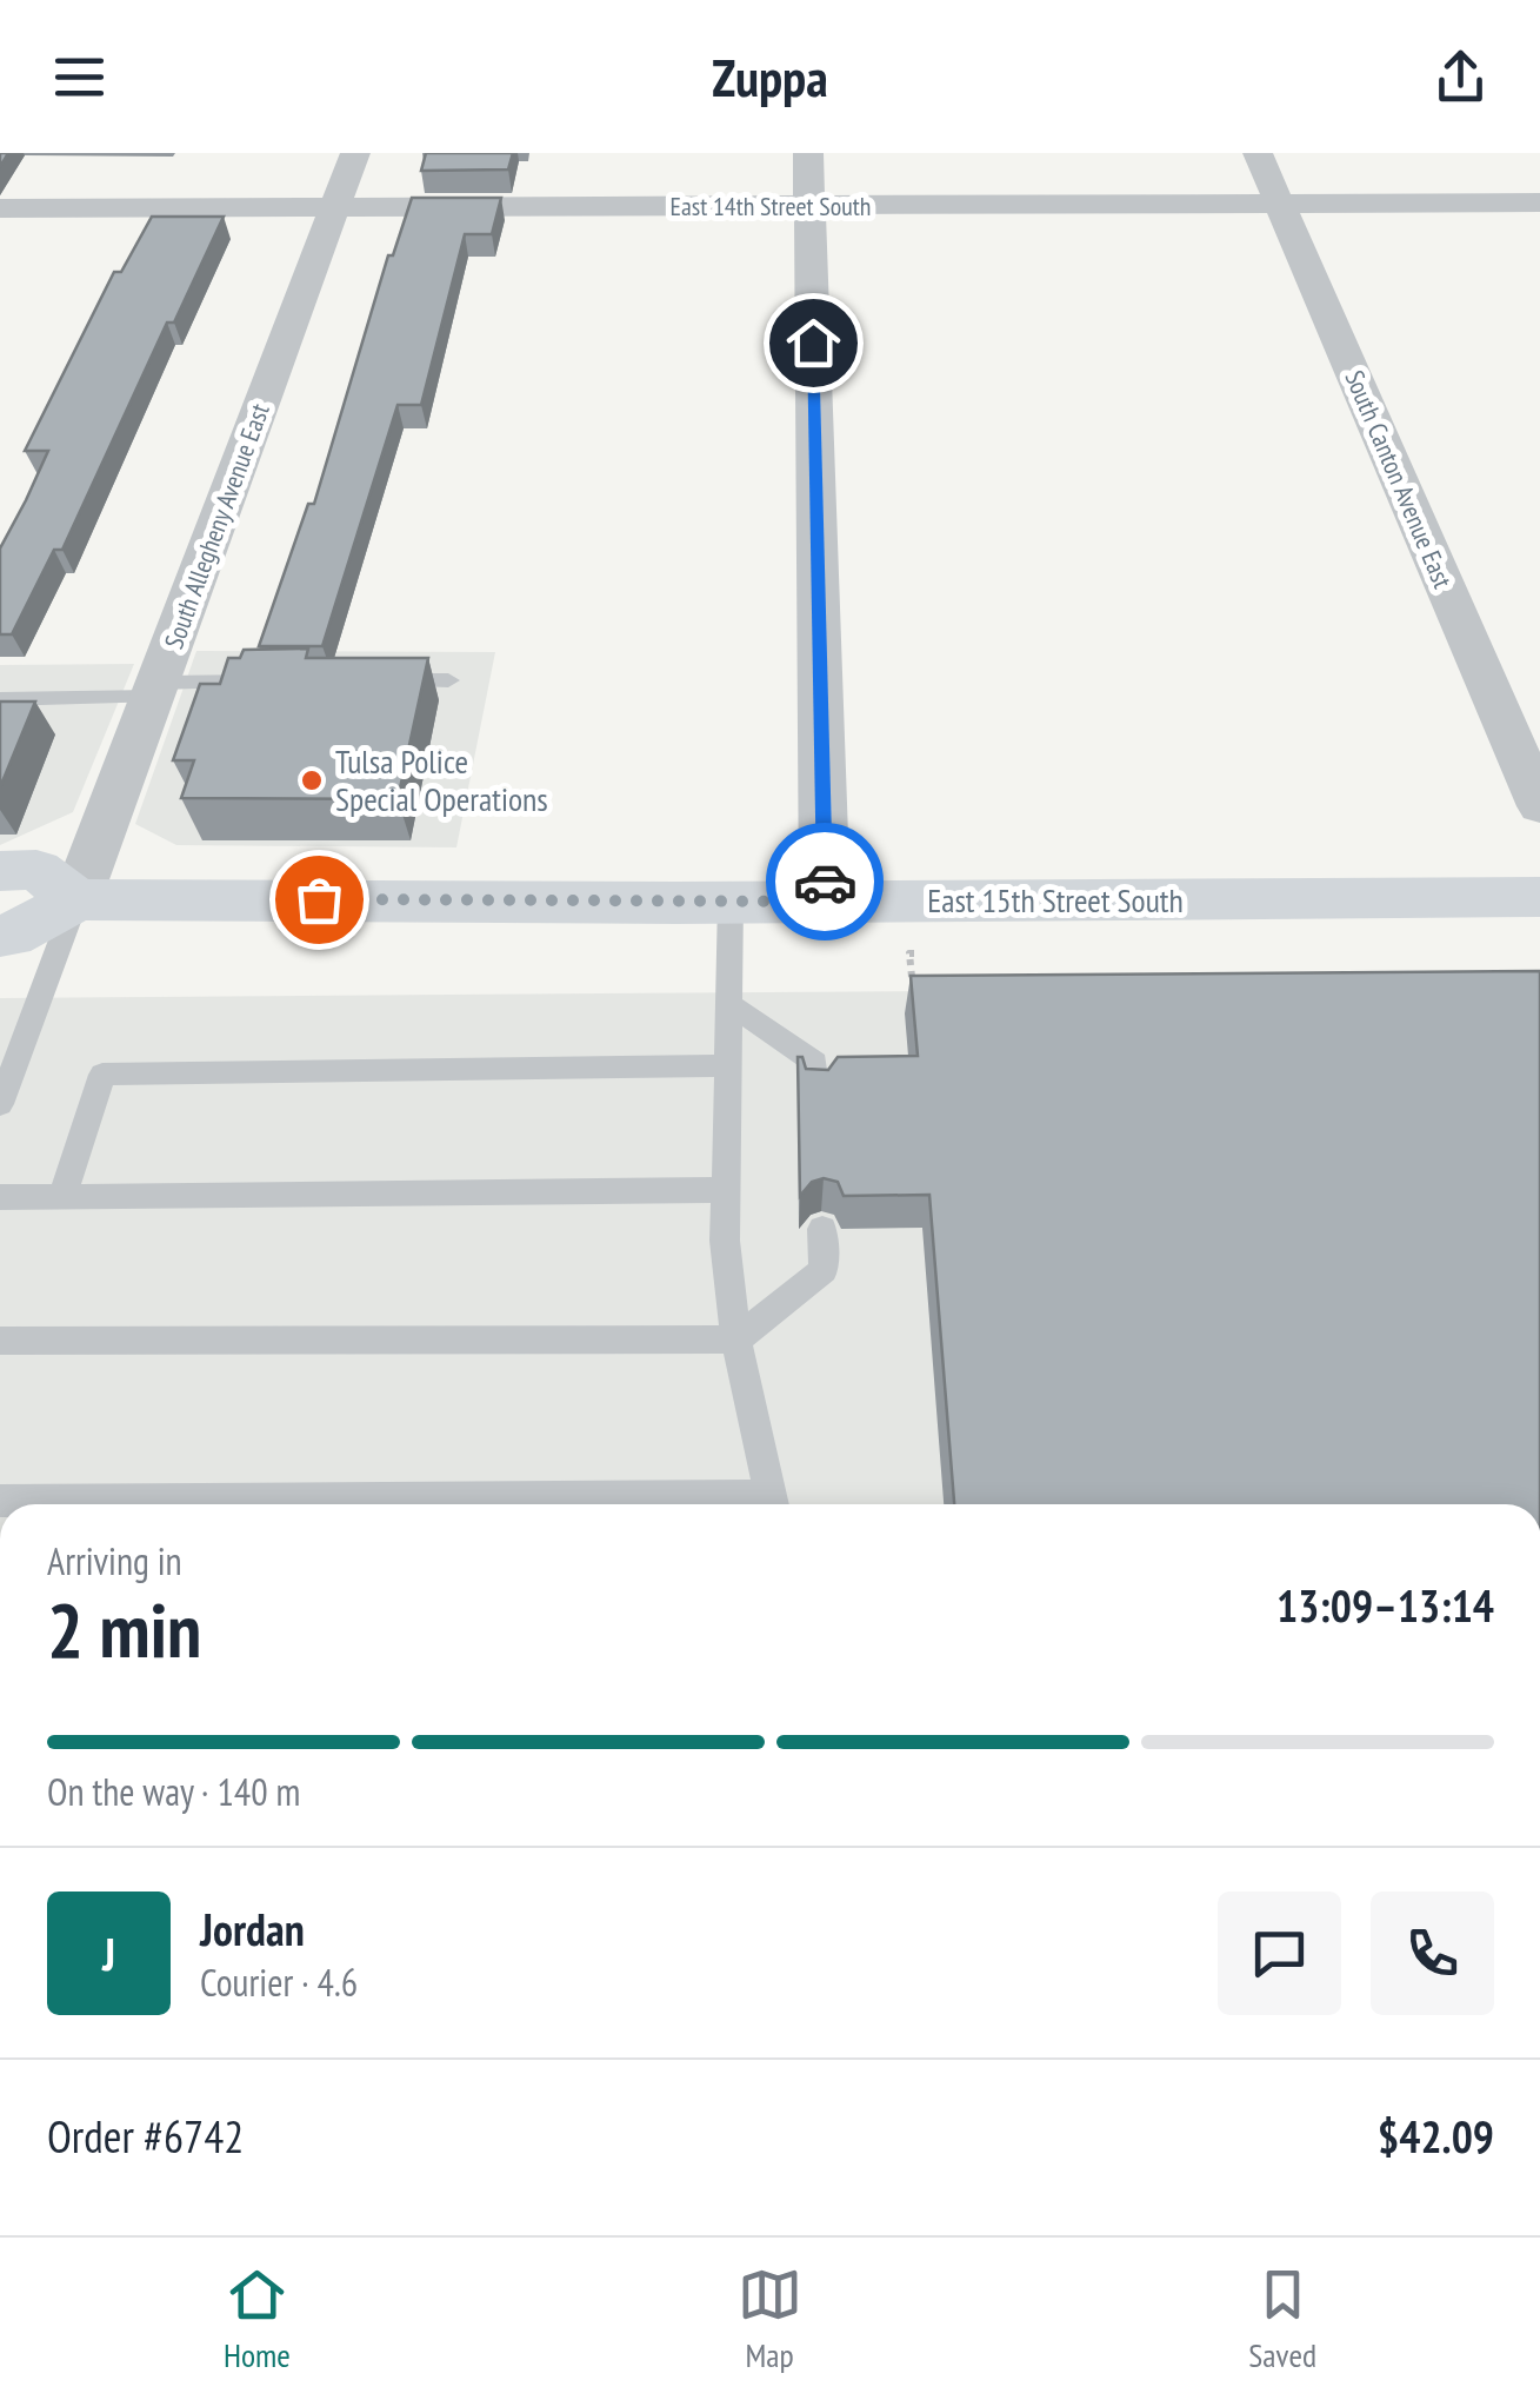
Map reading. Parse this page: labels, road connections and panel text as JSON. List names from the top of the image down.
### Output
{
  "streets": {
    "main road": ["East 15th Street South"],
    "street": ["East 14th Street South", "South Canton Avenue East", "South Allegheny Avenue East"]
  },
  "crossings": [
    ["East 14th Street South", "South Canton Avenue East"],
    ["East 14th Street South", "South Allegheny Avenue East"],
    ["South Allegheny Avenue East", "East 15th Street South"]
  ],
  "places": ["Tulsa Police Special Operations"],
  "page": {
    "header": "Zuppa",
    "heading": ["2 min", "Arriving in", "13:09–13:14"],
    "panel": [
      "Jordan",
      "Courier · 4.6",
      "Order #6742",
      "$42.09"
    ],
    "bar": "On the way · 140 m",
    "round": "J",
    "tabs": ["Home", "Map", "Saved"]
  }
}
